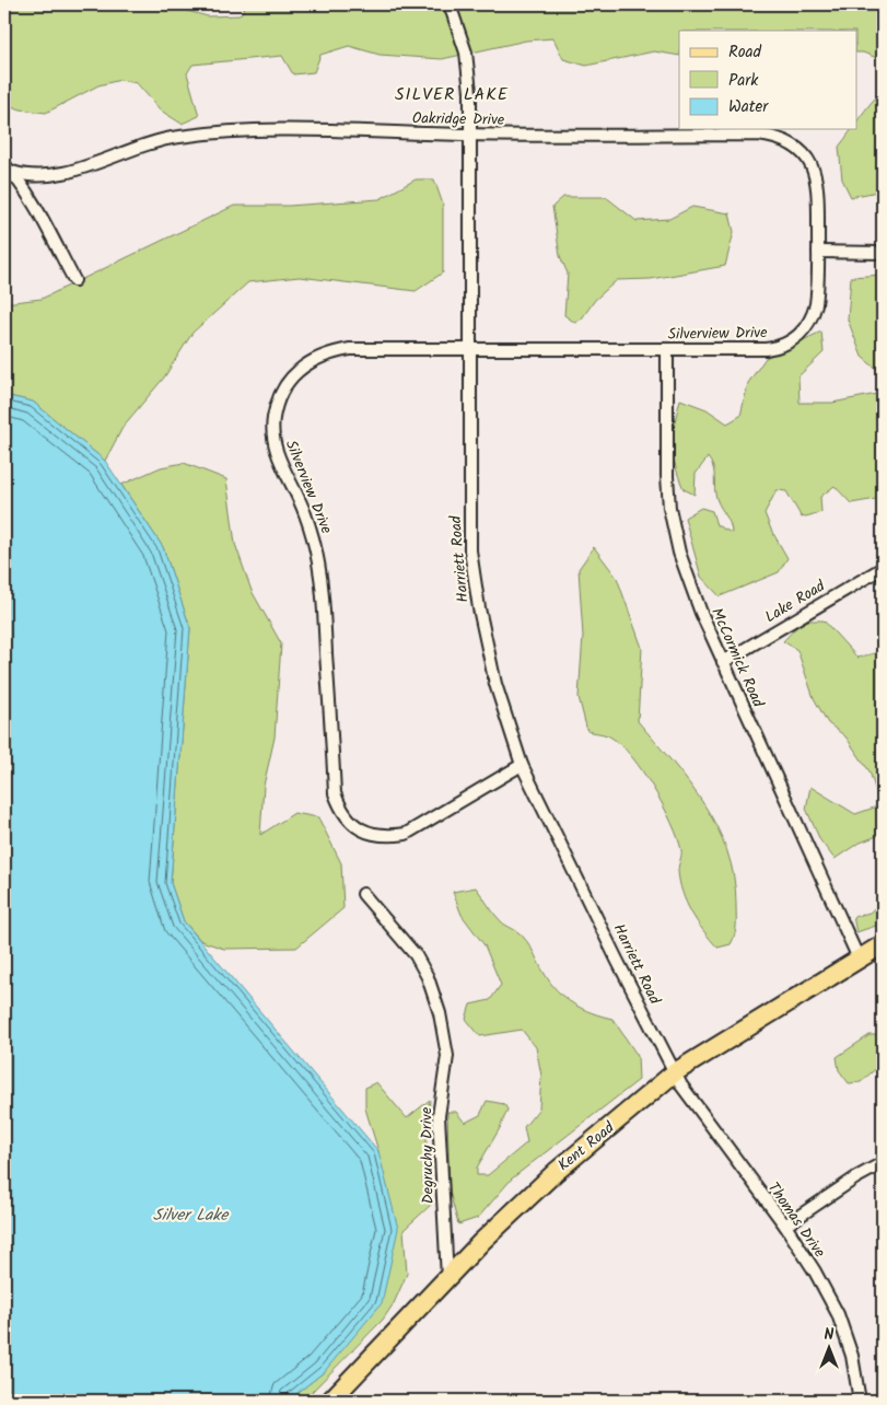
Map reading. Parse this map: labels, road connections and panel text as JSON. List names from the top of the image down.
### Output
{
  "streets": {
    "main road": ["Kent Road"],
    "street": [
      "Oakridge Drive",
      "Silverview Drive",
      "Harriett Road",
      "Lake Road",
      "McCormick Road",
      "Degruchy Drive",
      "Thomas Drive"
    ]
  },
  "crossings": [
    ["Oakridge Drive", "Silverview Drive"],
    ["Oakridge Drive", "Harriett Road"],
    ["Silverview Drive", "Harriett Road"],
    ["Silverview Drive", "McCormick Road"],
    ["Harriett Road", "Kent Road"],
    ["Harriett Road", "Thomas Drive"],
    ["Lake Road", "McCormick Road"],
    ["McCormick Road", "Kent Road"],
    ["Kent Road", "Degruchy Drive"],
    ["Kent Road", "Thomas Drive"]
  ],
  "districts": ["SILVER LAKE"],
  "water": ["Silver Lake"],
  "legend": ["Road", "Park", "Water"],
  "north": "top"
}
